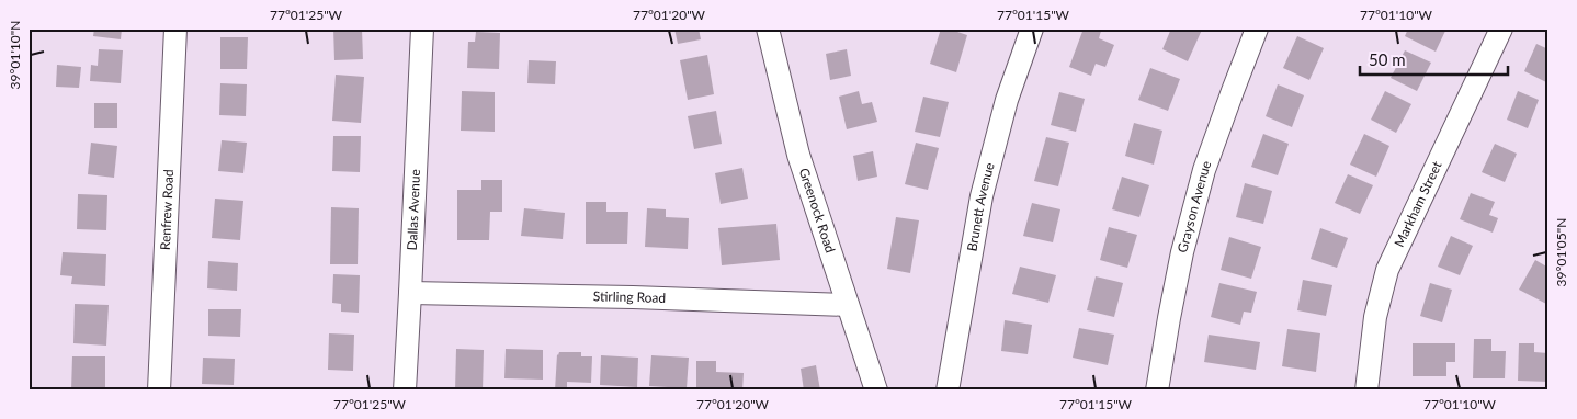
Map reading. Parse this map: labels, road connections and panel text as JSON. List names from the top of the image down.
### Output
{
  "streets": {
    "street": [
      "Markham Street",
      "Grayson Avenue",
      "Brunett Avenue",
      "Renfrew Road",
      "Dallas Avenue",
      "Greenock Road",
      "Stirling Road"
    ]
  },
  "crossings": [
    ["Dallas Avenue", "Stirling Road"],
    ["Greenock Road", "Stirling Road"]
  ],
  "scale_bar": "50 m",
  "coordinates": [
    "77°01'25\"W",
    "77°01'20\"W",
    "77°01'15\"W",
    "77°01'10\"W",
    "39°01'10\"N",
    "39°01'05\"N"
  ]
}
